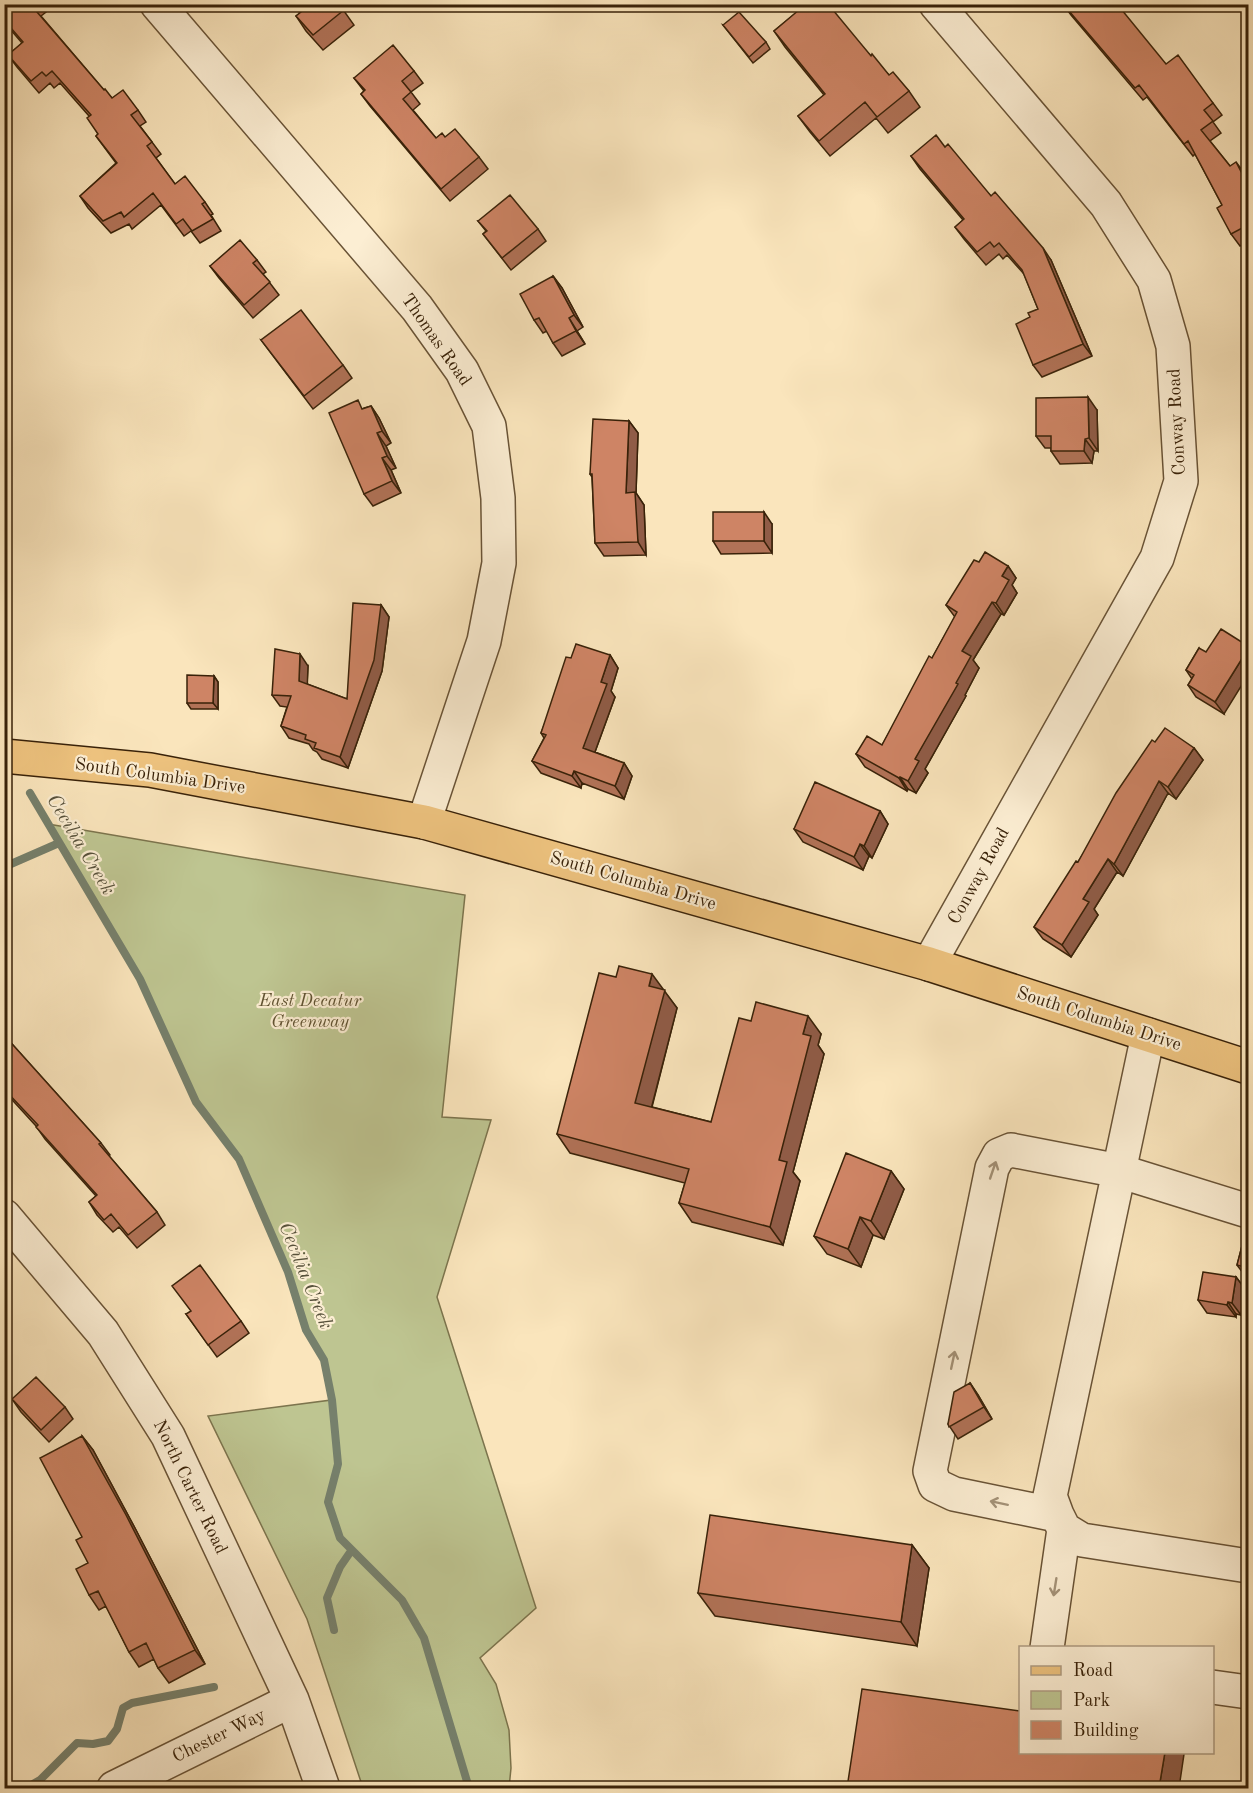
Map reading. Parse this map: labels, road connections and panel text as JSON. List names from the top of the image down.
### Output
{
  "streets": {
    "main road": ["South Columbia Drive"],
    "street": [
      "Thomas Road",
      "Conway Road",
      "North Carter Road",
      "Chester Way"
    ]
  },
  "crossings": [
    ["Thomas Road", "South Columbia Drive"],
    ["Conway Road", "South Columbia Drive"],
    ["North Carter Road", "Chester Way"]
  ],
  "water": ["Cecilia Creek"],
  "parks": ["East Decatur Greenway"],
  "legend": ["Road", "Park", "Building"]
}
